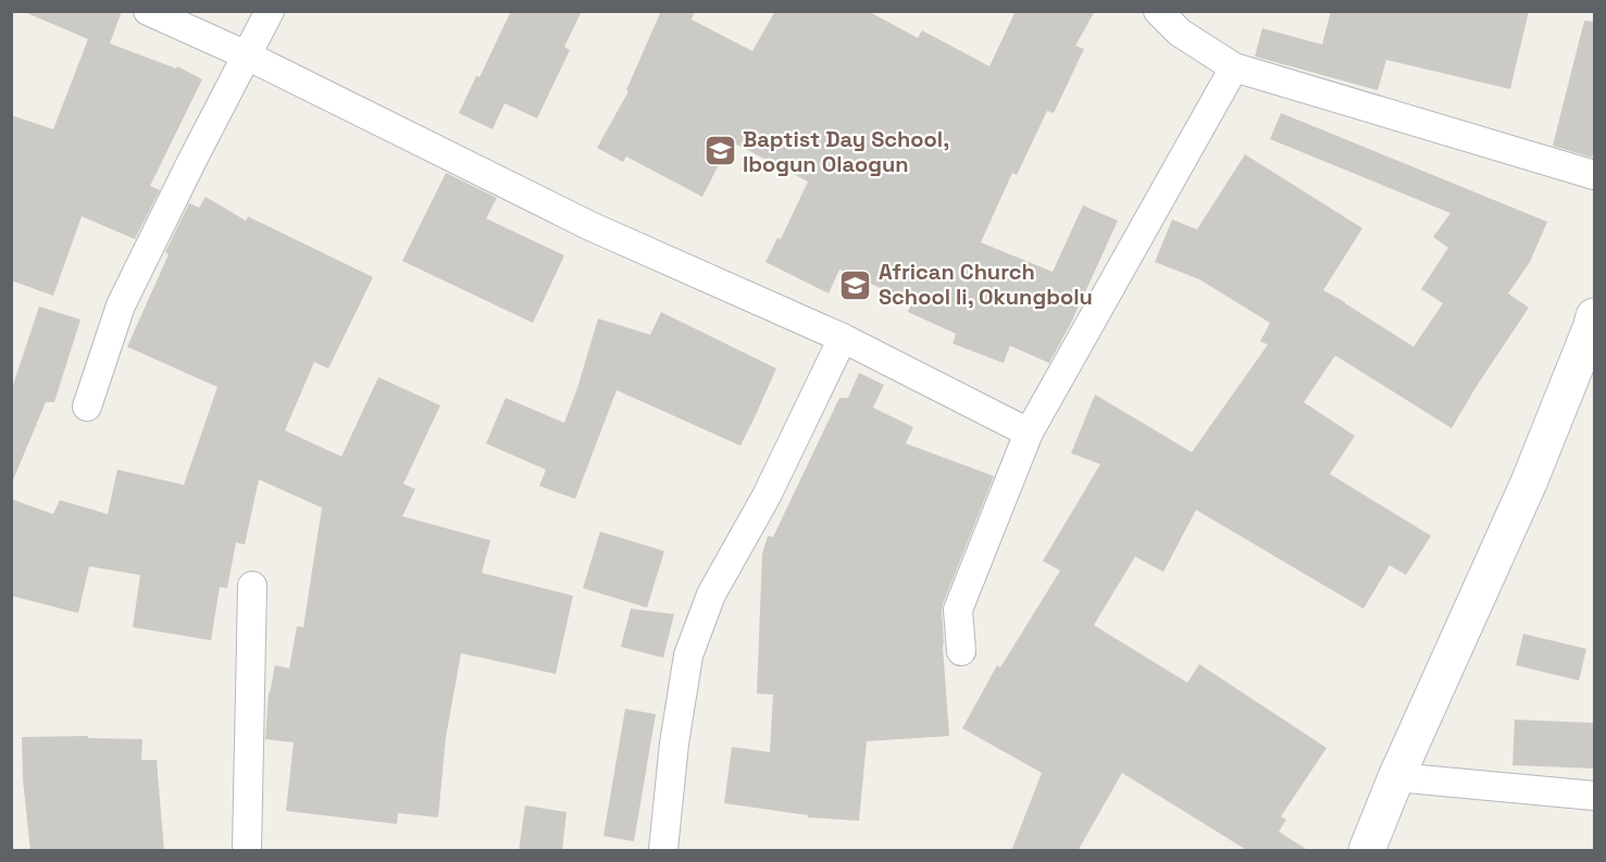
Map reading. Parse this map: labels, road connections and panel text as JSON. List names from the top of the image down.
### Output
{
  "places": {
    "school or university": ["Baptist Day School, Ibogun Olaogun", "African Church School Ii, Okungbolu"]
  }
}
